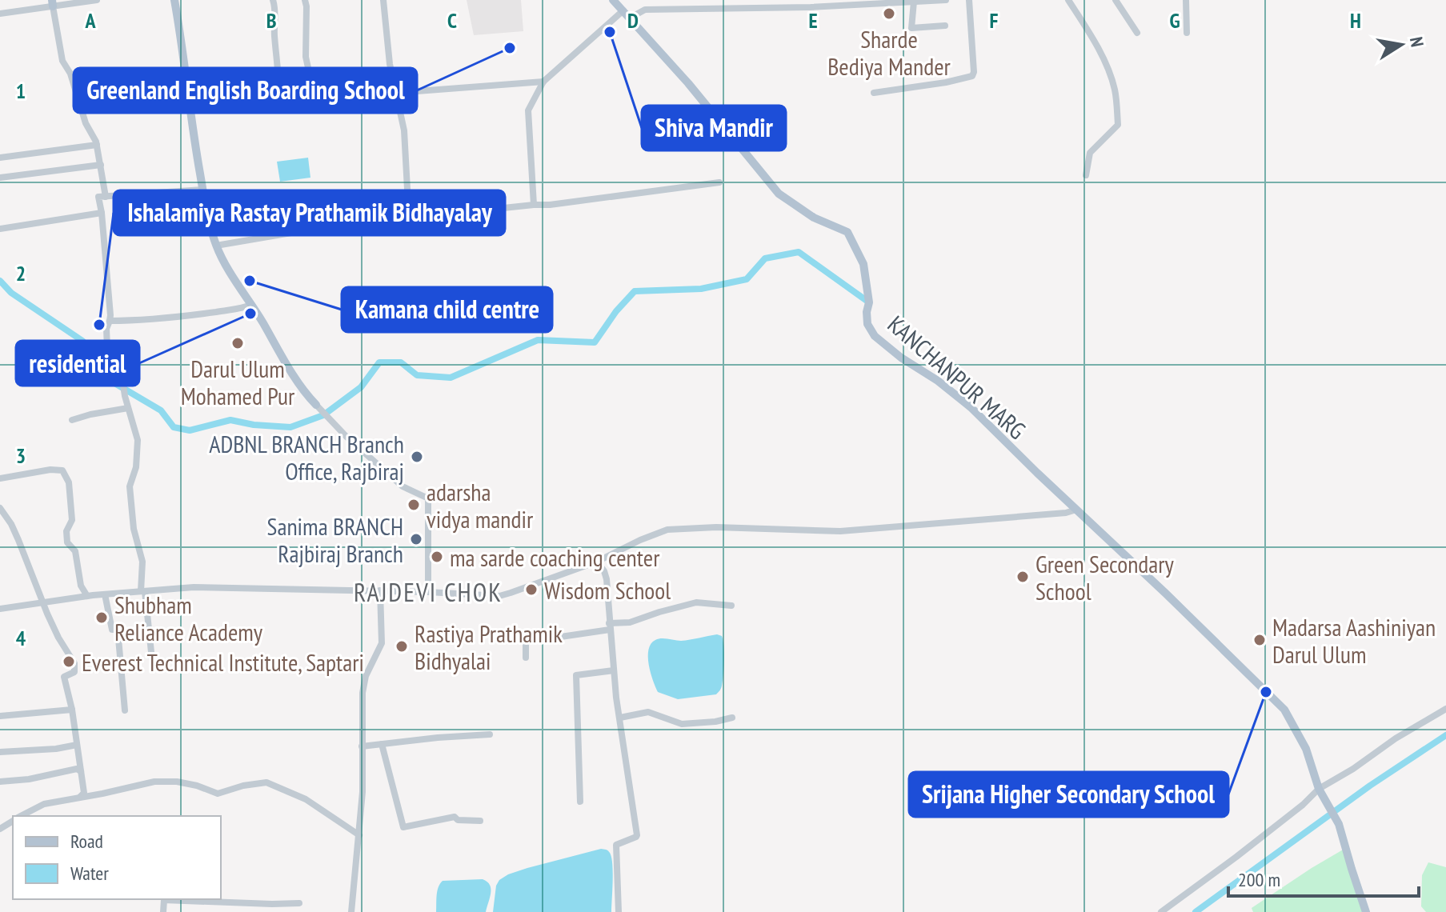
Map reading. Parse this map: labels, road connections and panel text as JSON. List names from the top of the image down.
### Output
{
  "streets": {
    "main road": ["KANCHANPUR MARG"]
  },
  "districts": ["RAJDEVI CHOK"],
  "places": [
    "Sharde Bediya Mander",
    "Shiva Mandir",
    "Greenland English Boarding School",
    "Kamana child centre",
    "residential",
    "Ishalamiya Rastay Prathamik Bidhayalay",
    "Darul Ulum Mohamed Pur",
    "ADBNL BRANCH Branch Office, Rajbiraj",
    "adarsha vidya mandir",
    "Sanima BRANCH Rajbiraj Branch",
    "ma sarde coaching center",
    "Green Secondary School",
    "Wisdom School",
    "Shubham Reliance Academy",
    "Madarsa Aashiniyan Darul Ulum",
    "Rastiya Prathamik Bidhyalai",
    "Everest Technical Institute, Saptari",
    "Srijana Higher Secondary School"
  ],
  "legend": ["Road", "Water"],
  "scale_bar": "200 m",
  "north": "right",
  "grid": {
    "columns": [
      "A",
      "B",
      "C",
      "D",
      "E",
      "F",
      "G",
      "H"
    ],
    "rows": [
      "1",
      "2",
      "3",
      "4"
    ]
  }
}
